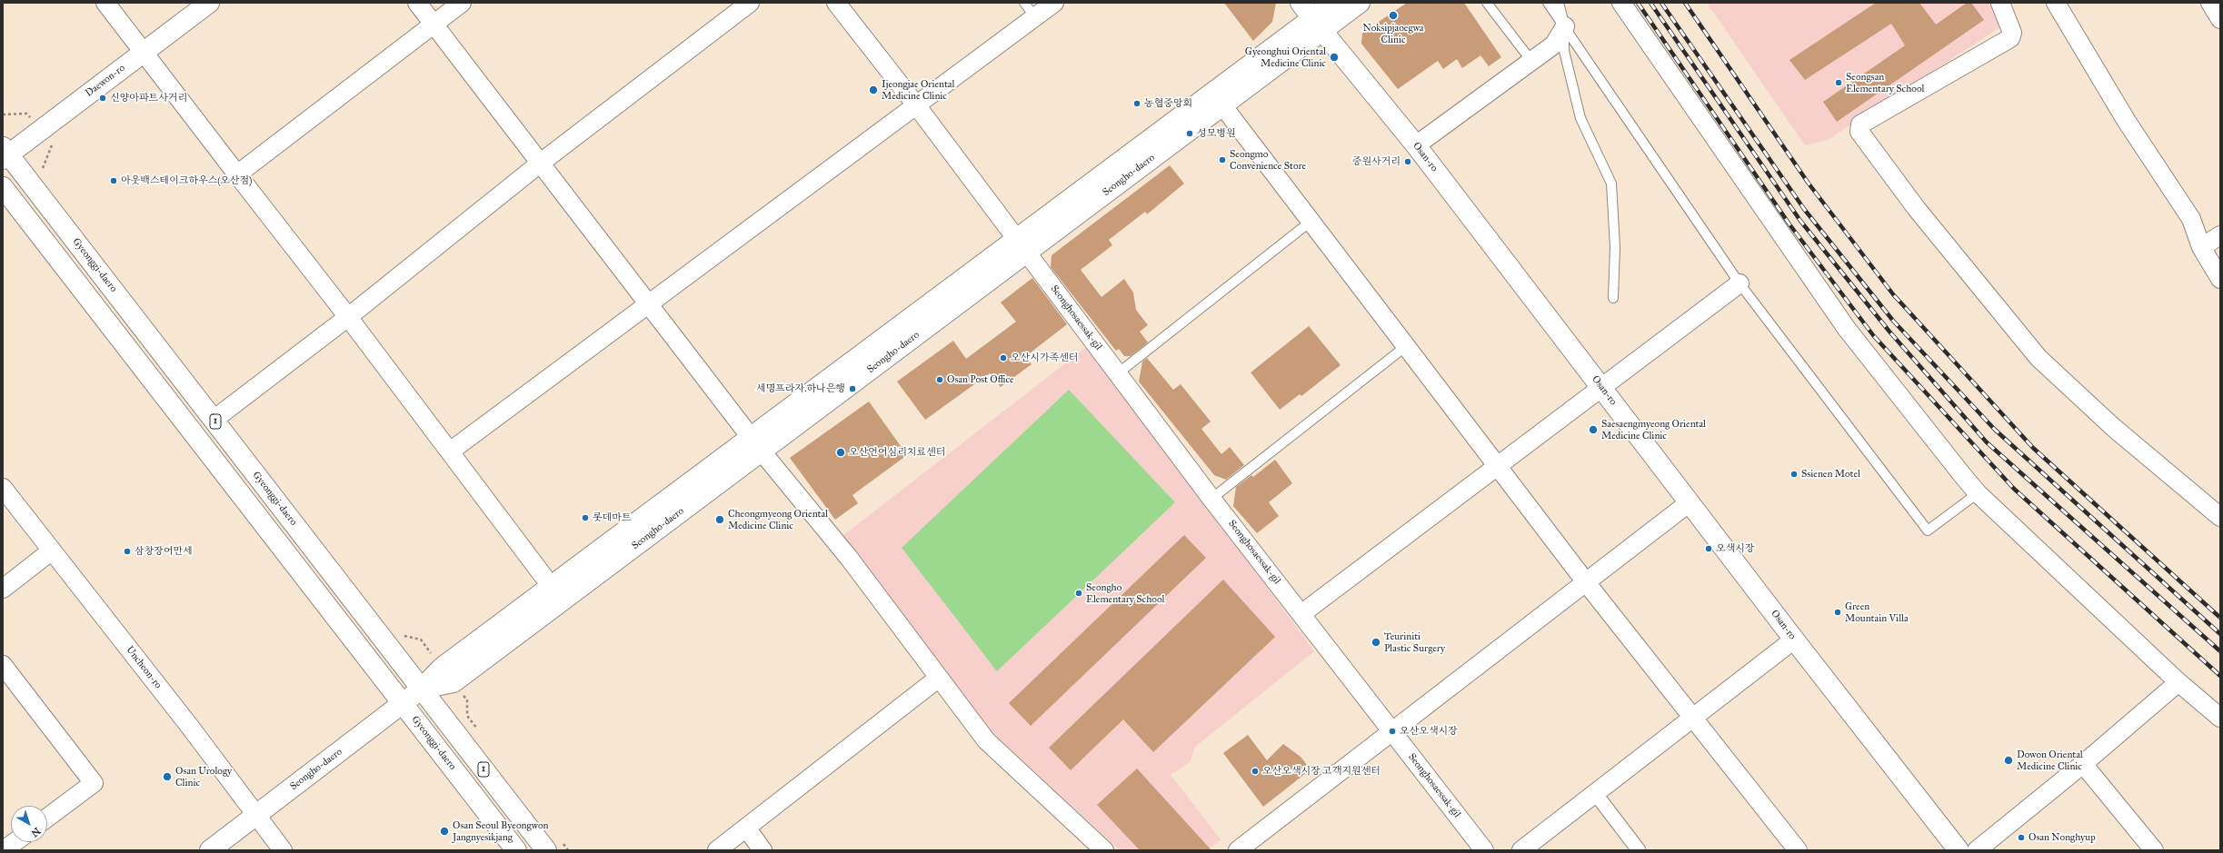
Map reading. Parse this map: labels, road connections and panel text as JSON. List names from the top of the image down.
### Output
{
  "streets": {
    "main road": [
      "Daewon-ro",
      "Osan-ro",
      "Seongho-daero",
      "Gyeonggi-daero",
      "1"
    ],
    "street": ["Seonghosaessak-gil", "Uncheon-ro"]
  },
  "crossings": [
    ["Daewon-ro", "Gyeonggi-daero"],
    ["Osan-ro", "Seongho-daero"],
    ["Seongho-daero", "Gyeonggi-daero"],
    ["Seongho-daero", "Seonghosaessak-gil"],
    ["Seongho-daero", "Uncheon-ro"]
  ],
  "places": [
    "Noksipjaoegwa Clinic",
    "Gyeonghui Oriental Medicine Clinic",
    "Seongsan Elementary School",
    "Ijeongjae Oriental Medicine Clinic",
    "신양아파트사거리",
    "농협중앙회",
    "성모병원",
    "Seongmo Convenience Store",
    "중원사거리",
    "아웃백스테이크하우스(오산점)",
    "오산시가족센터",
    "Osan Post Office",
    "세명프라자.하나은행",
    "Saesaengmyeong Oriental Medicine Clinic",
    "오산언어심리치료센터",
    "Ssienen Motel",
    "롯데마트",
    "Cheongmyeong Oriental Medicine Clinic",
    "오색시장",
    "삼창장어만세",
    "Seongho Elementary School",
    "Green Mountain Villa",
    "Teuriniti Plastic Surgery",
    "오산오색시장",
    "Dowon Oriental Medicine Clinic",
    "오산오색시장 고객지원센터",
    "Osan Urology Clinic",
    "Osan Seoul Byeongwon Jangnyesikjang",
    "Osan Nonghyup"
  ],
  "north": "bottom right"
}
